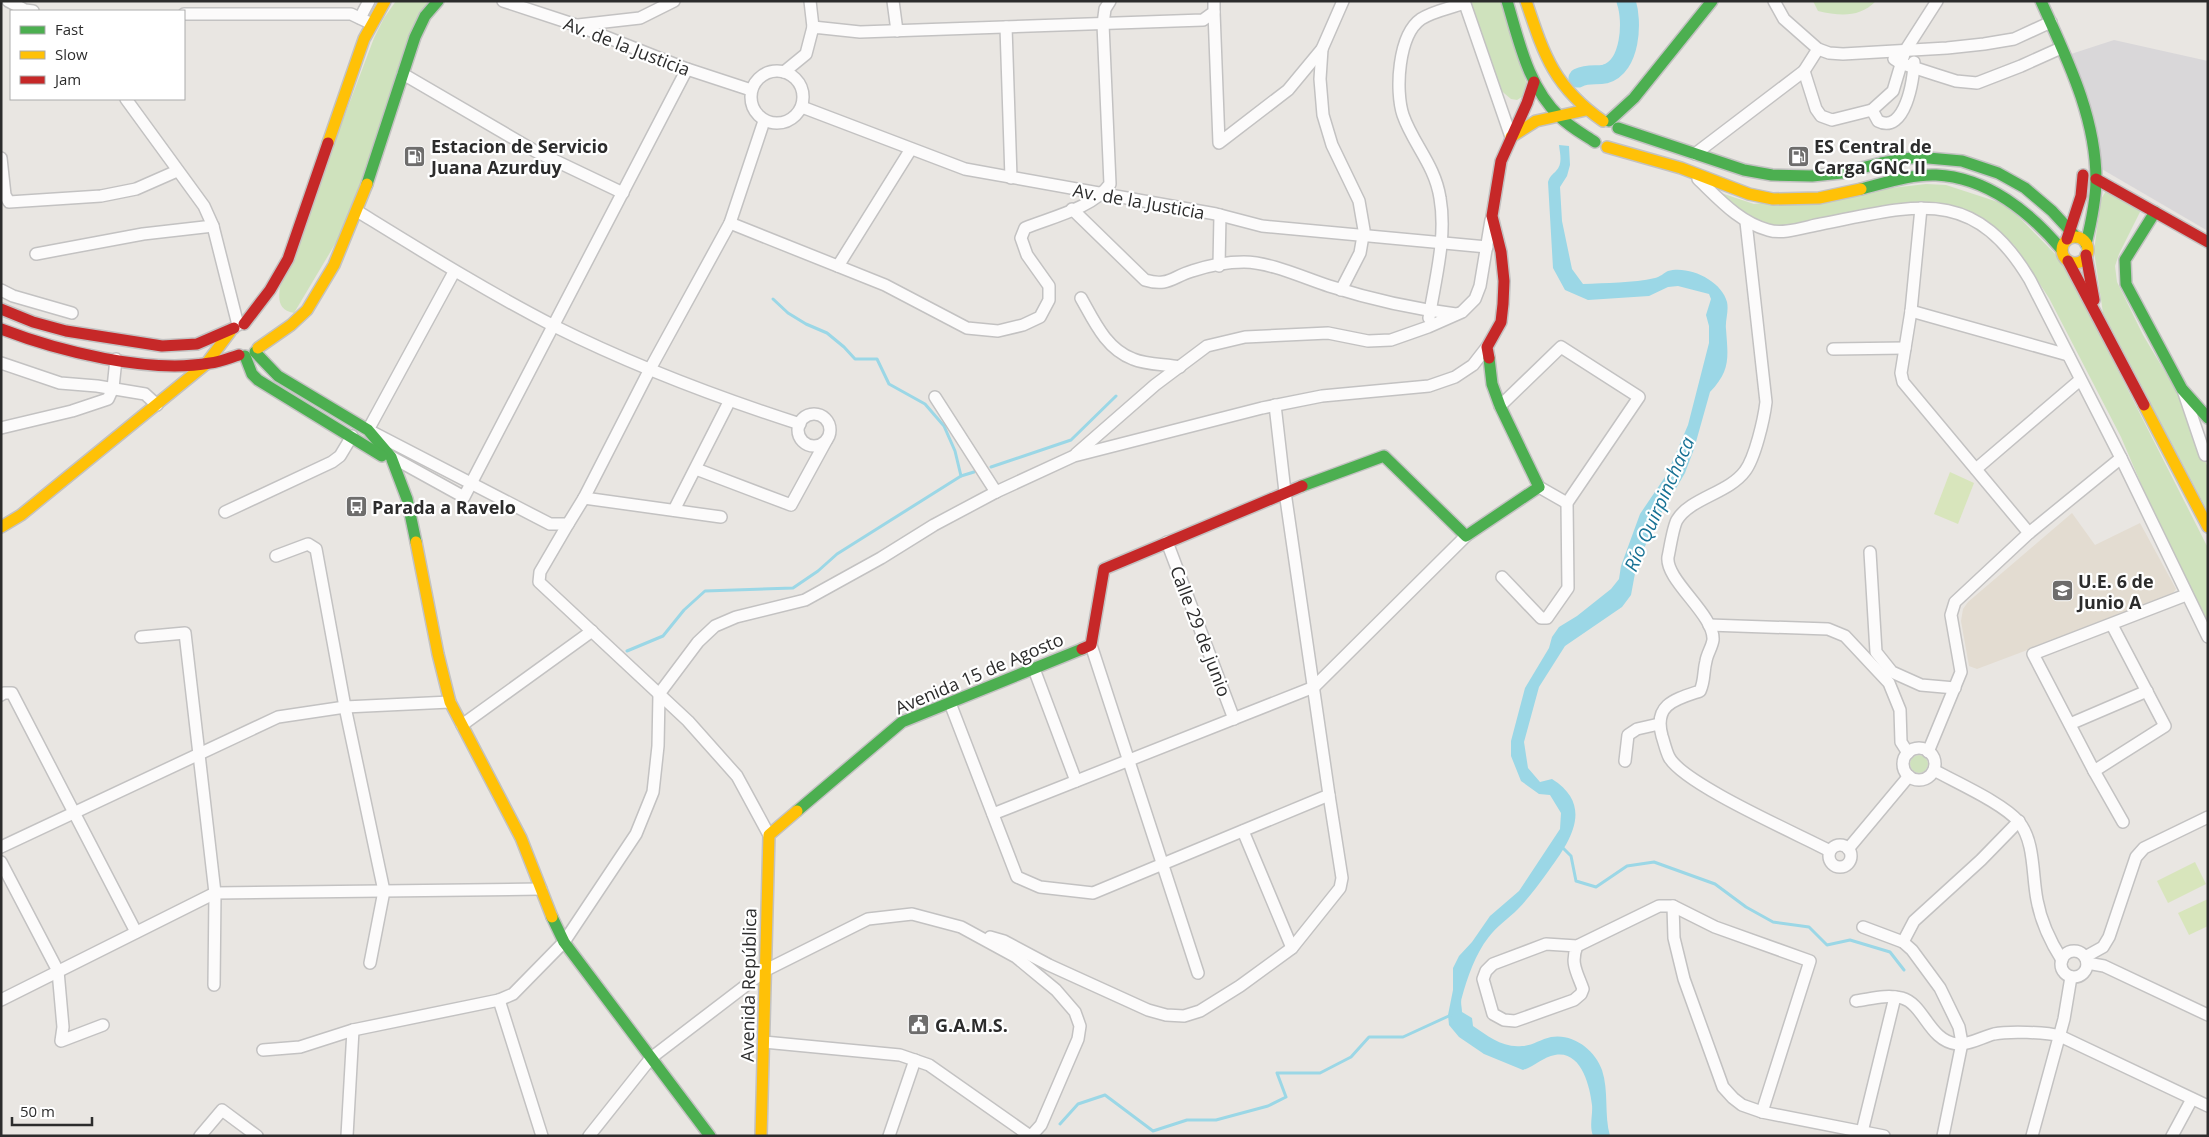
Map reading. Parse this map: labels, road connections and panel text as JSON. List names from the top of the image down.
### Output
{
  "streets": {
    "main road": ["Avenida 15 de Agosto", "Avenida República"],
    "street": ["Av. de la Justicia", "Calle 29 de junio"]
  },
  "crossings": [
    ["Avenida 15 de Agosto", "Avenida República"]
  ],
  "water": ["Río Quirpinchaca"],
  "places": {
    "fuel station": ["Estacion de Servicio Juana Azurduy", "ES Central de Carga GNC II"],
    "bus stop": ["Parada a Ravelo"],
    "school or university": ["U.E. 6 de Junio A"],
    "public building": ["G.A.M.S."]
  },
  "legend": ["Fast", "Slow", "Jam"],
  "scale_bar": "50 m"
}
